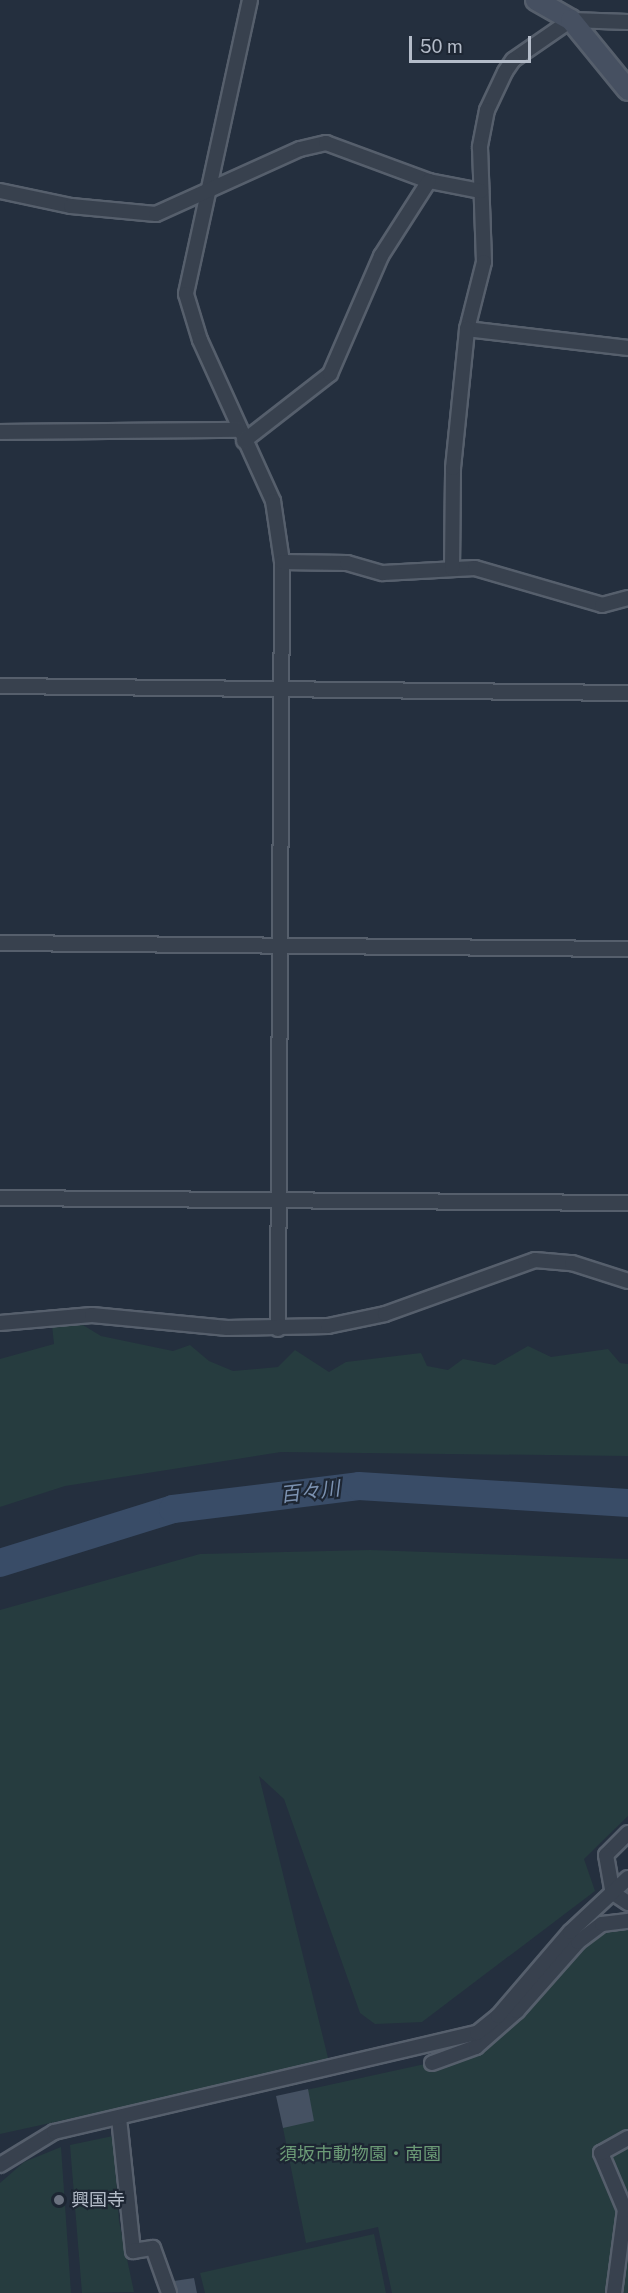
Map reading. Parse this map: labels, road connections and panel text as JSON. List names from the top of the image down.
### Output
{
  "water": ["百々川"],
  "parks": ["須坂市動物園・南園"],
  "places": ["興国寺"],
  "scale_bar": "50 m"
}
